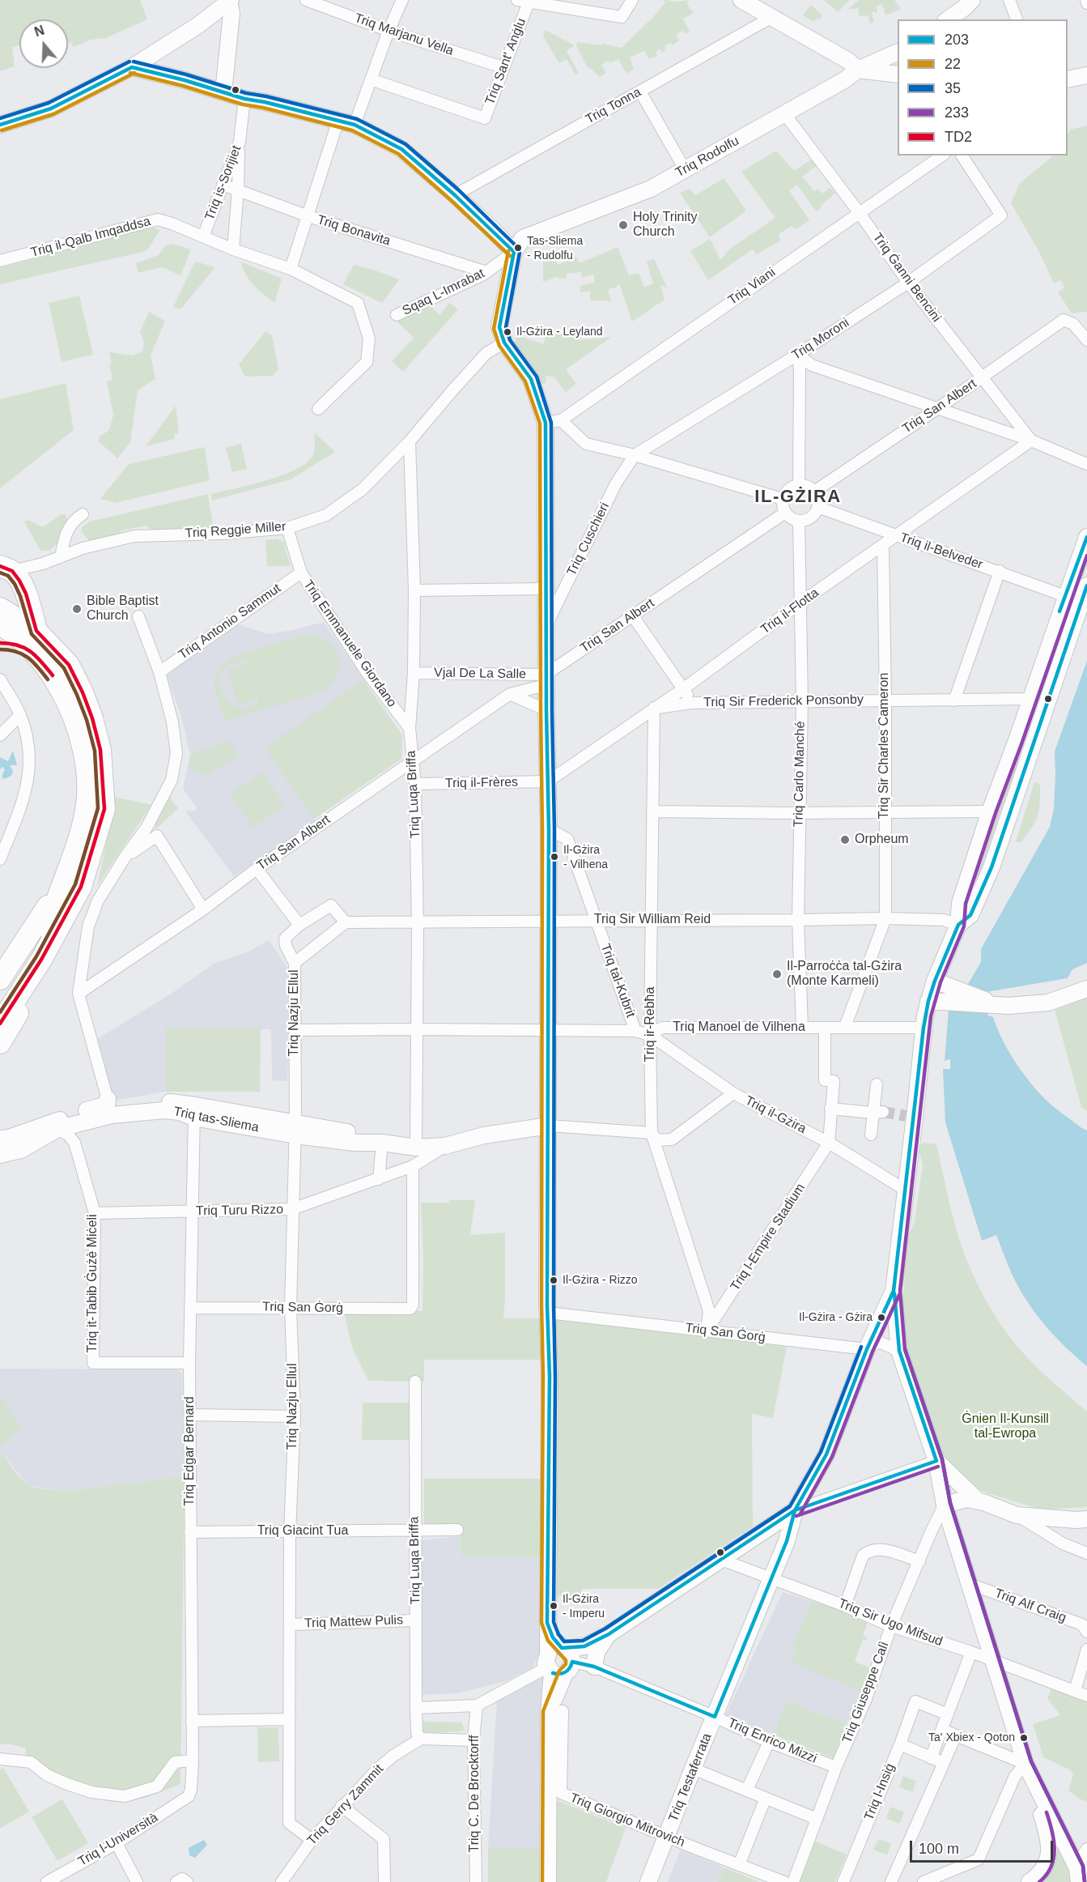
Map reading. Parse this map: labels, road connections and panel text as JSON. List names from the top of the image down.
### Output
{
  "streets": {
    "main road": ["Triq Rodolfu", "Triq tas-Sliema", "Triq Testaferrata"],
    "street": [
      "Triq Marjanu Vella",
      "Triq Sant' Anġlu",
      "Triq Tonna",
      "Triq is-Sorijiet",
      "Triq Bonavita",
      "Triq il-Qalb Imqaddsa",
      "Triq Ġanni Bencini",
      "Triq Viani",
      "Sqaq L-Imrabat",
      "Triq Moroni",
      "Triq San Albert",
      "Triq Reggie Miller",
      "Triq Cuschieri",
      "Triq il-Belveder",
      "Triq il-Flotta",
      "Triq Antonio Sammut",
      "Triq Emmanuele Giordano",
      "Vjal De La Salle",
      "Triq Sir Frederick Ponsonby",
      "Triq Sir Charles Cameron",
      "Triq Carlo Manché",
      "Triq il-Frères",
      "Triq Luqa Briffa",
      "Triq Sir William Reid",
      "Triq tal-Kubrit",
      "Triq Nazju Ellul",
      "Triq ir-Rebħa",
      "Triq Manoel de Vilhena",
      "Triq il-Gżira",
      "Triq Turu Rizzo",
      "Triq l-Empire Stadium",
      "Triq it-Tabib Ġużè Miċeli",
      "Triq San Ġorġ",
      "Triq Edgar Bernard",
      "Triq Giacint Tua",
      "Triq Alf Craig",
      "Triq Mattew Pulis",
      "Triq Sir Ugo Mifsud",
      "Triq Giuseppe Calì",
      "Triq Enrico Mizzi",
      "Triq l-Insiġ",
      "Triq C. De Brocktorff",
      "Triq Gerry Zammit",
      "Triq Giorgio Mitrovich",
      "Triq l-Università"
    ]
  },
  "crossings": [
    ["Triq Marjanu Vella", "Triq Sant' Anġlu"],
    ["Triq Rodolfu", "Triq Ġanni Bencini"],
    ["Triq Rodolfu", "Sqaq L-Imrabat"],
    ["Triq is-Sorijiet", "Triq Bonavita"],
    ["Triq is-Sorijiet", "Triq il-Qalb Imqaddsa"],
    ["Triq Bonavita", "Sqaq L-Imrabat"],
    ["Triq Ġanni Bencini", "Triq Viani"],
    ["Triq Ġanni Bencini", "Triq Moroni"],
    ["Triq Ġanni Bencini", "Triq San Albert"],
    ["Triq Ġanni Bencini", "Triq il-Flotta"],
    ["Triq Moroni", "Triq Cuschieri"],
    ["Triq San Albert", "Triq il-Belveder"],
    ["Triq San Albert", "Vjal De La Salle"],
    ["Triq San Albert", "Triq Carlo Manché"],
    ["Triq San Albert", "Triq Luqa Briffa"],
    ["Triq Reggie Miller", "Triq Emmanuele Giordano"],
    ["Triq Reggie Miller", "Triq Luqa Briffa"],
    ["Triq il-Belveder", "Triq il-Flotta"],
    ["Triq il-Belveder", "Triq Carlo Manché"],
    ["Triq il-Flotta", "Triq Sir Frederick Ponsonby"],
    ["Triq il-Flotta", "Triq Sir Charles Cameron"],
    ["Triq il-Flotta", "Triq Carlo Manché"],
    ["Triq il-Flotta", "Triq il-Frères"],
    ["Triq il-Flotta", "Triq ir-Rebħa"],
    ["Triq Antonio Sammut", "Triq Emmanuele Giordano"],
    ["Triq Emmanuele Giordano", "Triq Luqa Briffa"],
    ["Vjal De La Salle", "Triq Luqa Briffa"],
    ["Triq Sir Frederick Ponsonby", "Triq Sir Charles Cameron"],
    ["Triq Sir Frederick Ponsonby", "Triq Carlo Manché"],
    ["Triq Sir Frederick Ponsonby", "Triq ir-Rebħa"],
    ["Triq Sir Charles Cameron", "Triq Sir William Reid"],
    ["Triq Sir Charles Cameron", "Triq Manoel de Vilhena"],
    ["Triq Carlo Manché", "Triq Sir William Reid"],
    ["Triq Carlo Manché", "Triq Manoel de Vilhena"],
    ["Triq il-Frères", "Triq Luqa Briffa"],
    ["Triq Luqa Briffa", "Triq Sir William Reid"],
    ["Triq Luqa Briffa", "Triq tas-Sliema"],
    ["Triq Luqa Briffa", "Triq Giacint Tua"],
    ["Triq Luqa Briffa", "Triq Mattew Pulis"],
    ["Triq Luqa Briffa", "Triq Gerry Zammit"],
    ["Triq Sir William Reid", "Triq tal-Kubrit"],
    ["Triq Sir William Reid", "Triq ir-Rebħa"],
    ["Triq Nazju Ellul", "Triq tas-Sliema"],
    ["Triq Nazju Ellul", "Triq Turu Rizzo"],
    ["Triq Nazju Ellul", "Triq San Ġorġ"],
    ["Triq Nazju Ellul", "Triq Giacint Tua"],
    ["Triq Nazju Ellul", "Triq Mattew Pulis"],
    ["Triq Nazju Ellul", "Triq Gerry Zammit"],
    ["Triq ir-Rebħa", "Triq Manoel de Vilhena"],
    ["Triq ir-Rebħa", "Triq il-Gżira"],
    ["Triq ir-Rebħa", "Triq tas-Sliema"],
    ["Triq ir-Rebħa", "Triq l-Empire Stadium"],
    ["Triq ir-Rebħa", "Triq San Ġorġ"],
    ["Triq Manoel de Vilhena", "Triq il-Gżira"],
    ["Triq il-Gżira", "Triq tas-Sliema"],
    ["Triq il-Gżira", "Triq l-Empire Stadium"],
    ["Triq tas-Sliema", "Triq Turu Rizzo"],
    ["Triq tas-Sliema", "Triq it-Tabib Ġużè Miċeli"],
    ["Triq tas-Sliema", "Triq Edgar Bernard"],
    ["Triq Turu Rizzo", "Triq it-Tabib Ġużè Miċeli"],
    ["Triq Turu Rizzo", "Triq San Ġorġ"],
    ["Triq Turu Rizzo", "Triq Edgar Bernard"],
    ["Triq l-Empire Stadium", "Triq San Ġorġ"],
    ["Triq it-Tabib Ġużè Miċeli", "Triq Edgar Bernard"],
    ["Triq San Ġorġ", "Triq Edgar Bernard"],
    ["Triq Edgar Bernard", "Triq Giacint Tua"],
    ["Triq Edgar Bernard", "Triq l-Università"],
    ["Triq Sir Ugo Mifsud", "Triq Giuseppe Calì"],
    ["Triq Sir Ugo Mifsud", "Triq Testaferrata"],
    ["Triq Giuseppe Calì", "Triq Enrico Mizzi"],
    ["Triq Enrico Mizzi", "Triq Testaferrata"],
    ["Triq Testaferrata", "Triq Giorgio Mitrovich"]
  ],
  "districts": ["IL-GŻIRA"],
  "parks": ["Ġnien Il-Kunsill tal-Ewropa"],
  "places": [
    "Holy Trinity Church",
    "Tas-Sliema - Rudolfu",
    "Il-Gżira - Leyland",
    "Bible Baptist Church",
    "Orpheum",
    "Il-Gżira - Vilhena",
    "Il-Parroċċa tal-Gżira (Monte Karmeli)",
    "Il-Gżira - Rizzo",
    "Il-Gżira - Gżira",
    "Il-Gżira - Imperu",
    "Ta' Xbiex - Qoton"
  ],
  "lines": [
    "transit line 35",
    "transit line 203",
    "transit line 22",
    "transit line 233",
    "transit line TD2"
  ],
  "legend": [
    "203",
    "22",
    "35",
    "233",
    "TD2"
  ],
  "scale_bar": "100 m",
  "north": "top"
}
